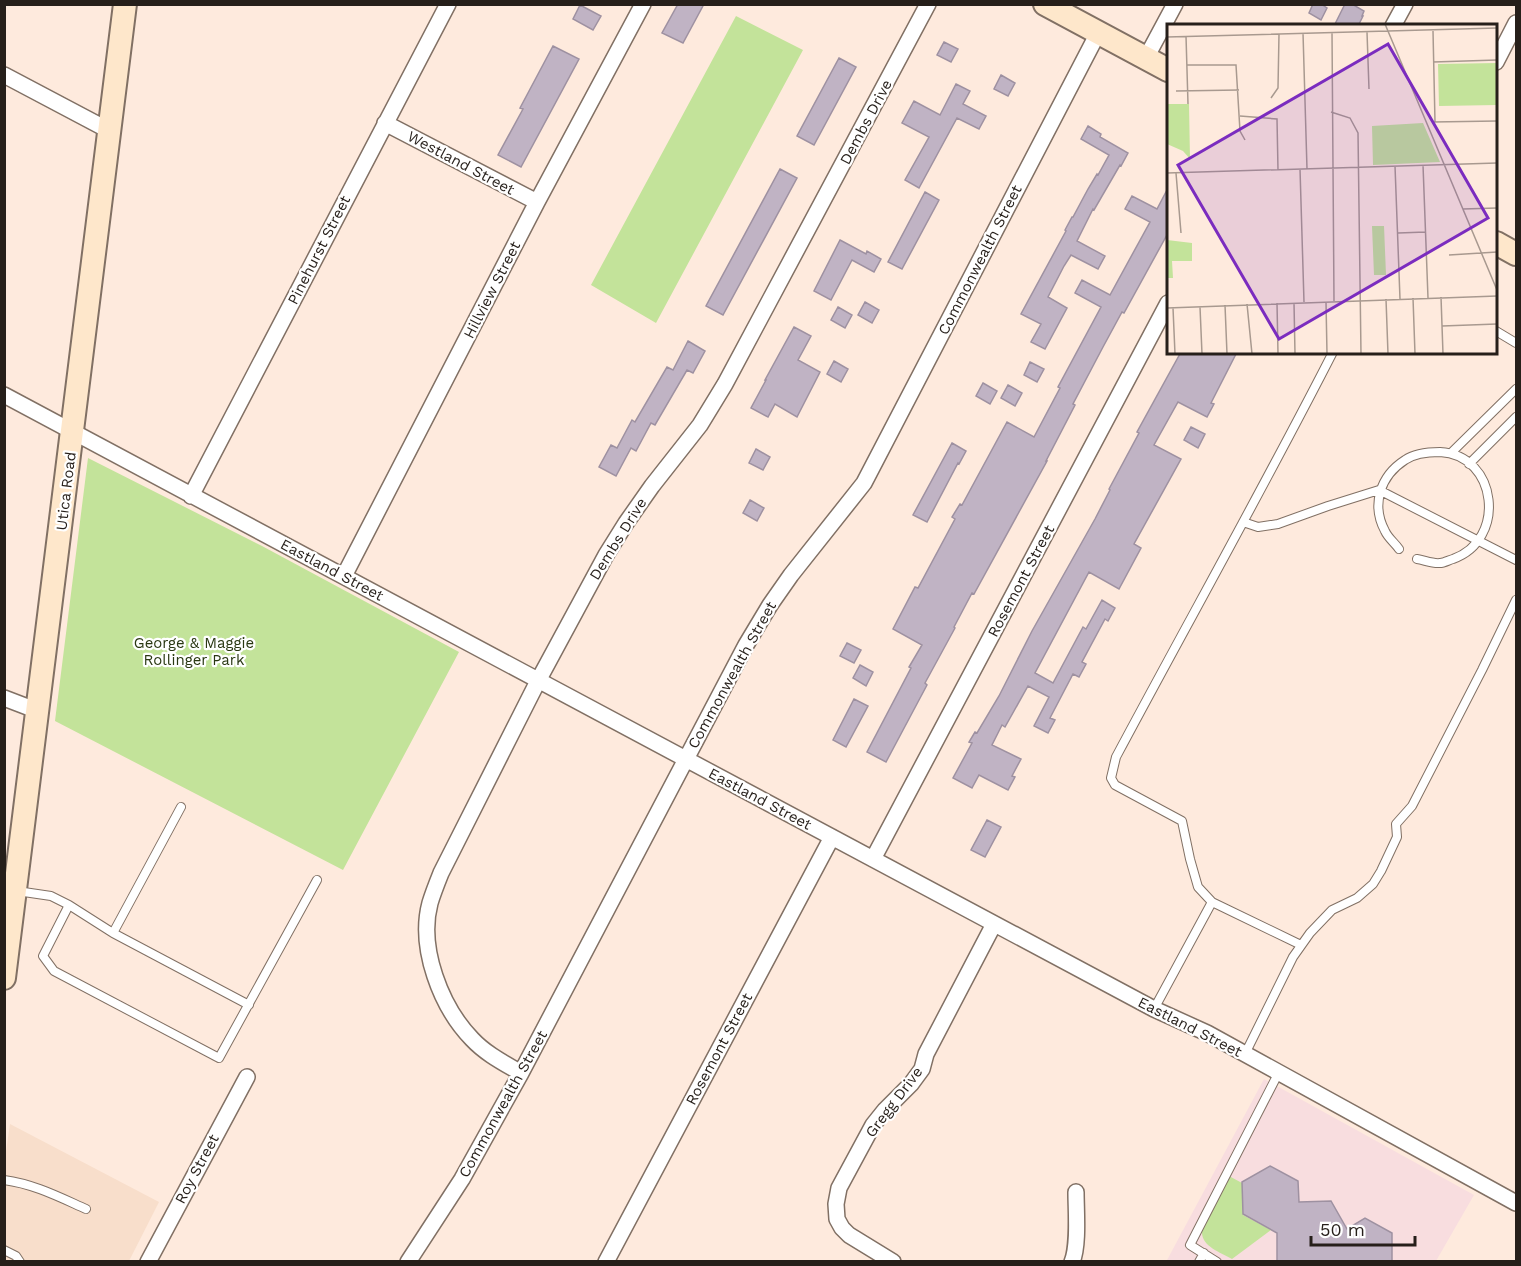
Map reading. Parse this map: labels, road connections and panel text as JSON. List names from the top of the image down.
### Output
{
  "streets": {
    "main road": ["Utica Road"],
    "street": [
      "Dembs Drive",
      "Westland Street",
      "Pinehurst Street",
      "Commonwealth Street",
      "Hillview Street",
      "Eastland Street",
      "Rosemont Street",
      "Gregg Drive",
      "Roy Street"
    ]
  },
  "crossings": [
    ["Dembs Drive", "Commonwealth Street"],
    ["Dembs Drive", "Eastland Street"],
    ["Westland Street", "Pinehurst Street"],
    ["Westland Street", "Hillview Street"],
    ["Pinehurst Street", "Eastland Street"],
    ["Commonwealth Street", "Eastland Street"],
    ["Hillview Street", "Eastland Street"],
    ["Utica Road", "Eastland Street"],
    ["Eastland Street", "Rosemont Street"],
    ["Eastland Street", "Gregg Drive"]
  ],
  "parks": ["George & Maggie Rollinger Park"],
  "scale_bar": "50 m"
}
